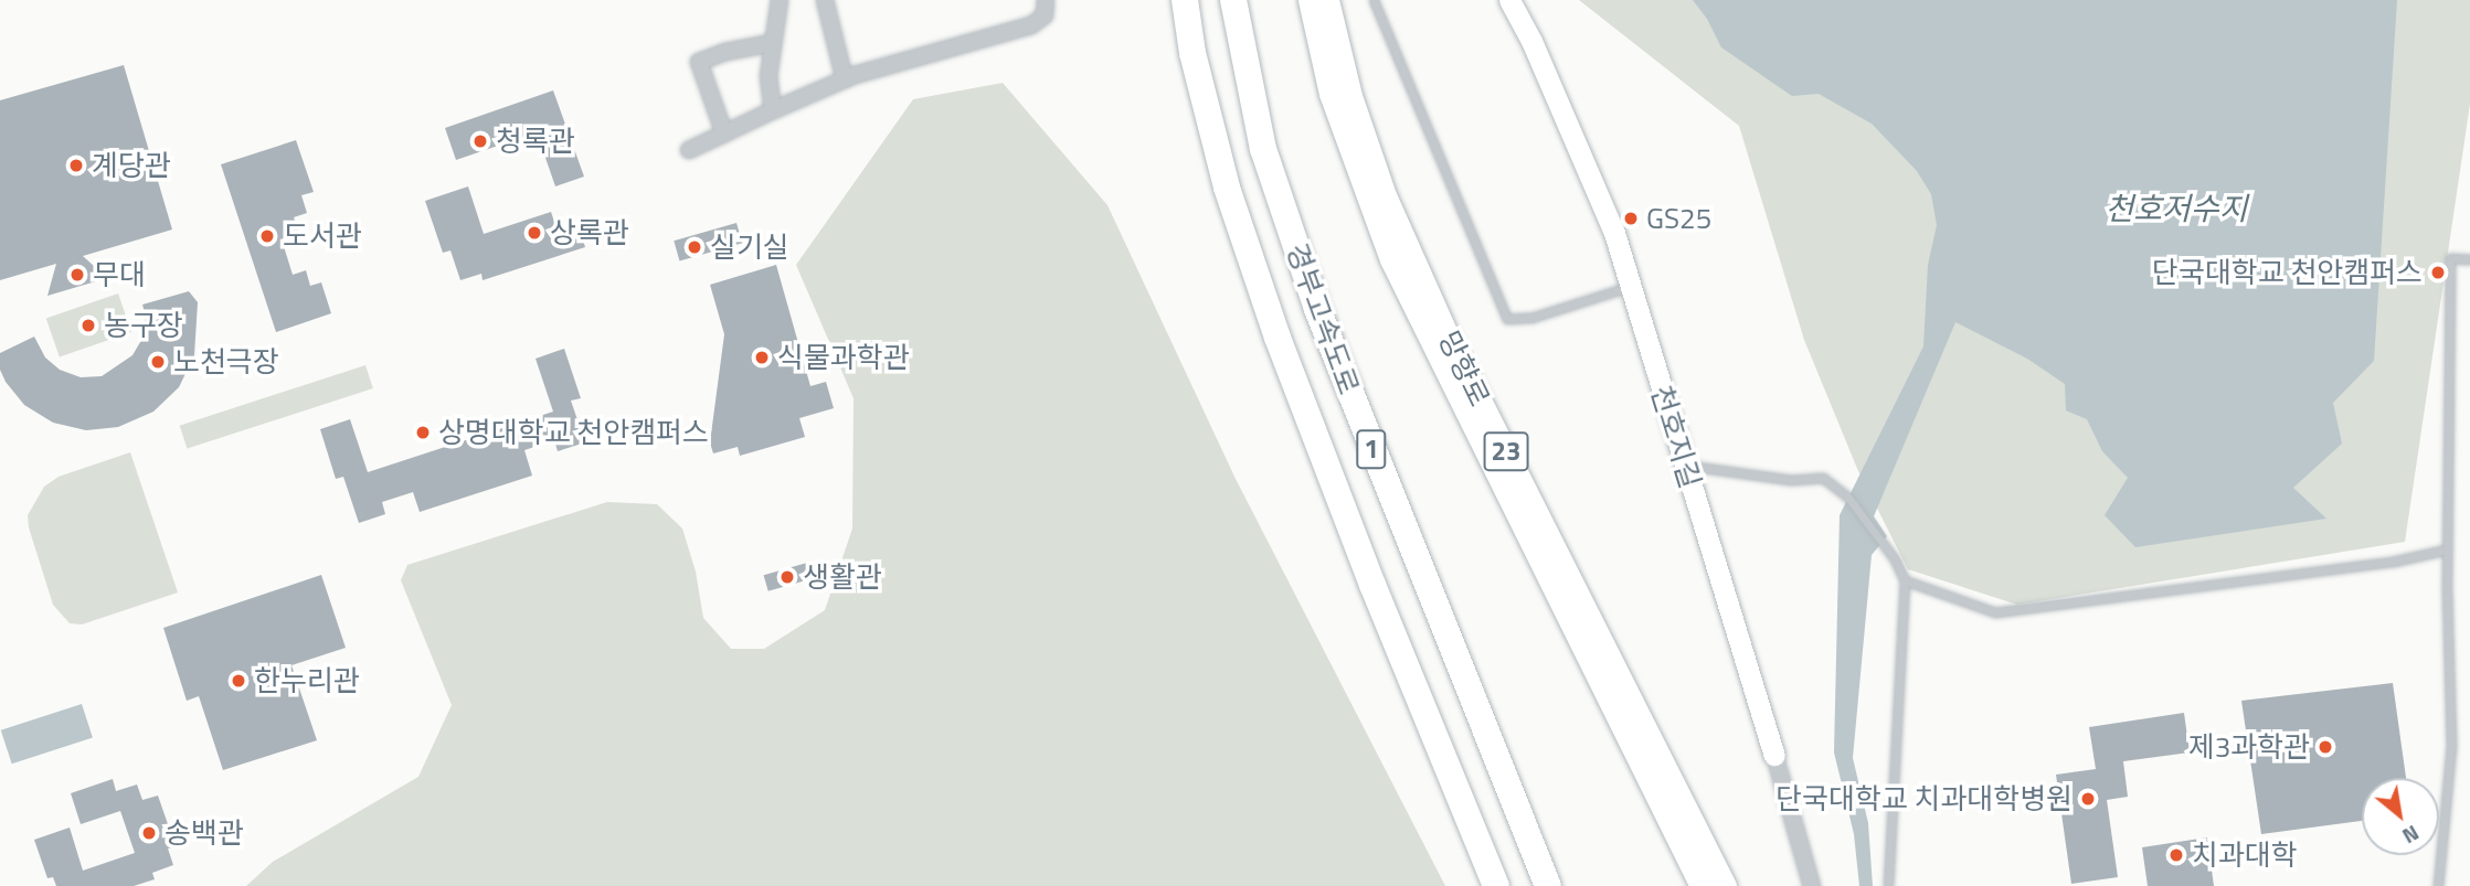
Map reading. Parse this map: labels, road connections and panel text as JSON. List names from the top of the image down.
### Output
{
  "streets": {
    "highway": ["경부고속도로", "1"],
    "main road": ["망향로", "23"],
    "street": ["천호지길"]
  },
  "water": ["천호저수지"],
  "places": [
    "청록관",
    "계당관",
    "GS25",
    "상록관",
    "도서관",
    "실기실",
    "단국대학교 천안캠퍼스",
    "무대",
    "농구장",
    "식물과학관",
    "노천극장",
    "상명대학교 천안캠퍼스",
    "생활관",
    "한누리관",
    "제3과학관",
    "단국대학교 치과대학병원",
    "송백관",
    "치과대학"
  ],
  "north": "bottom right"
}
